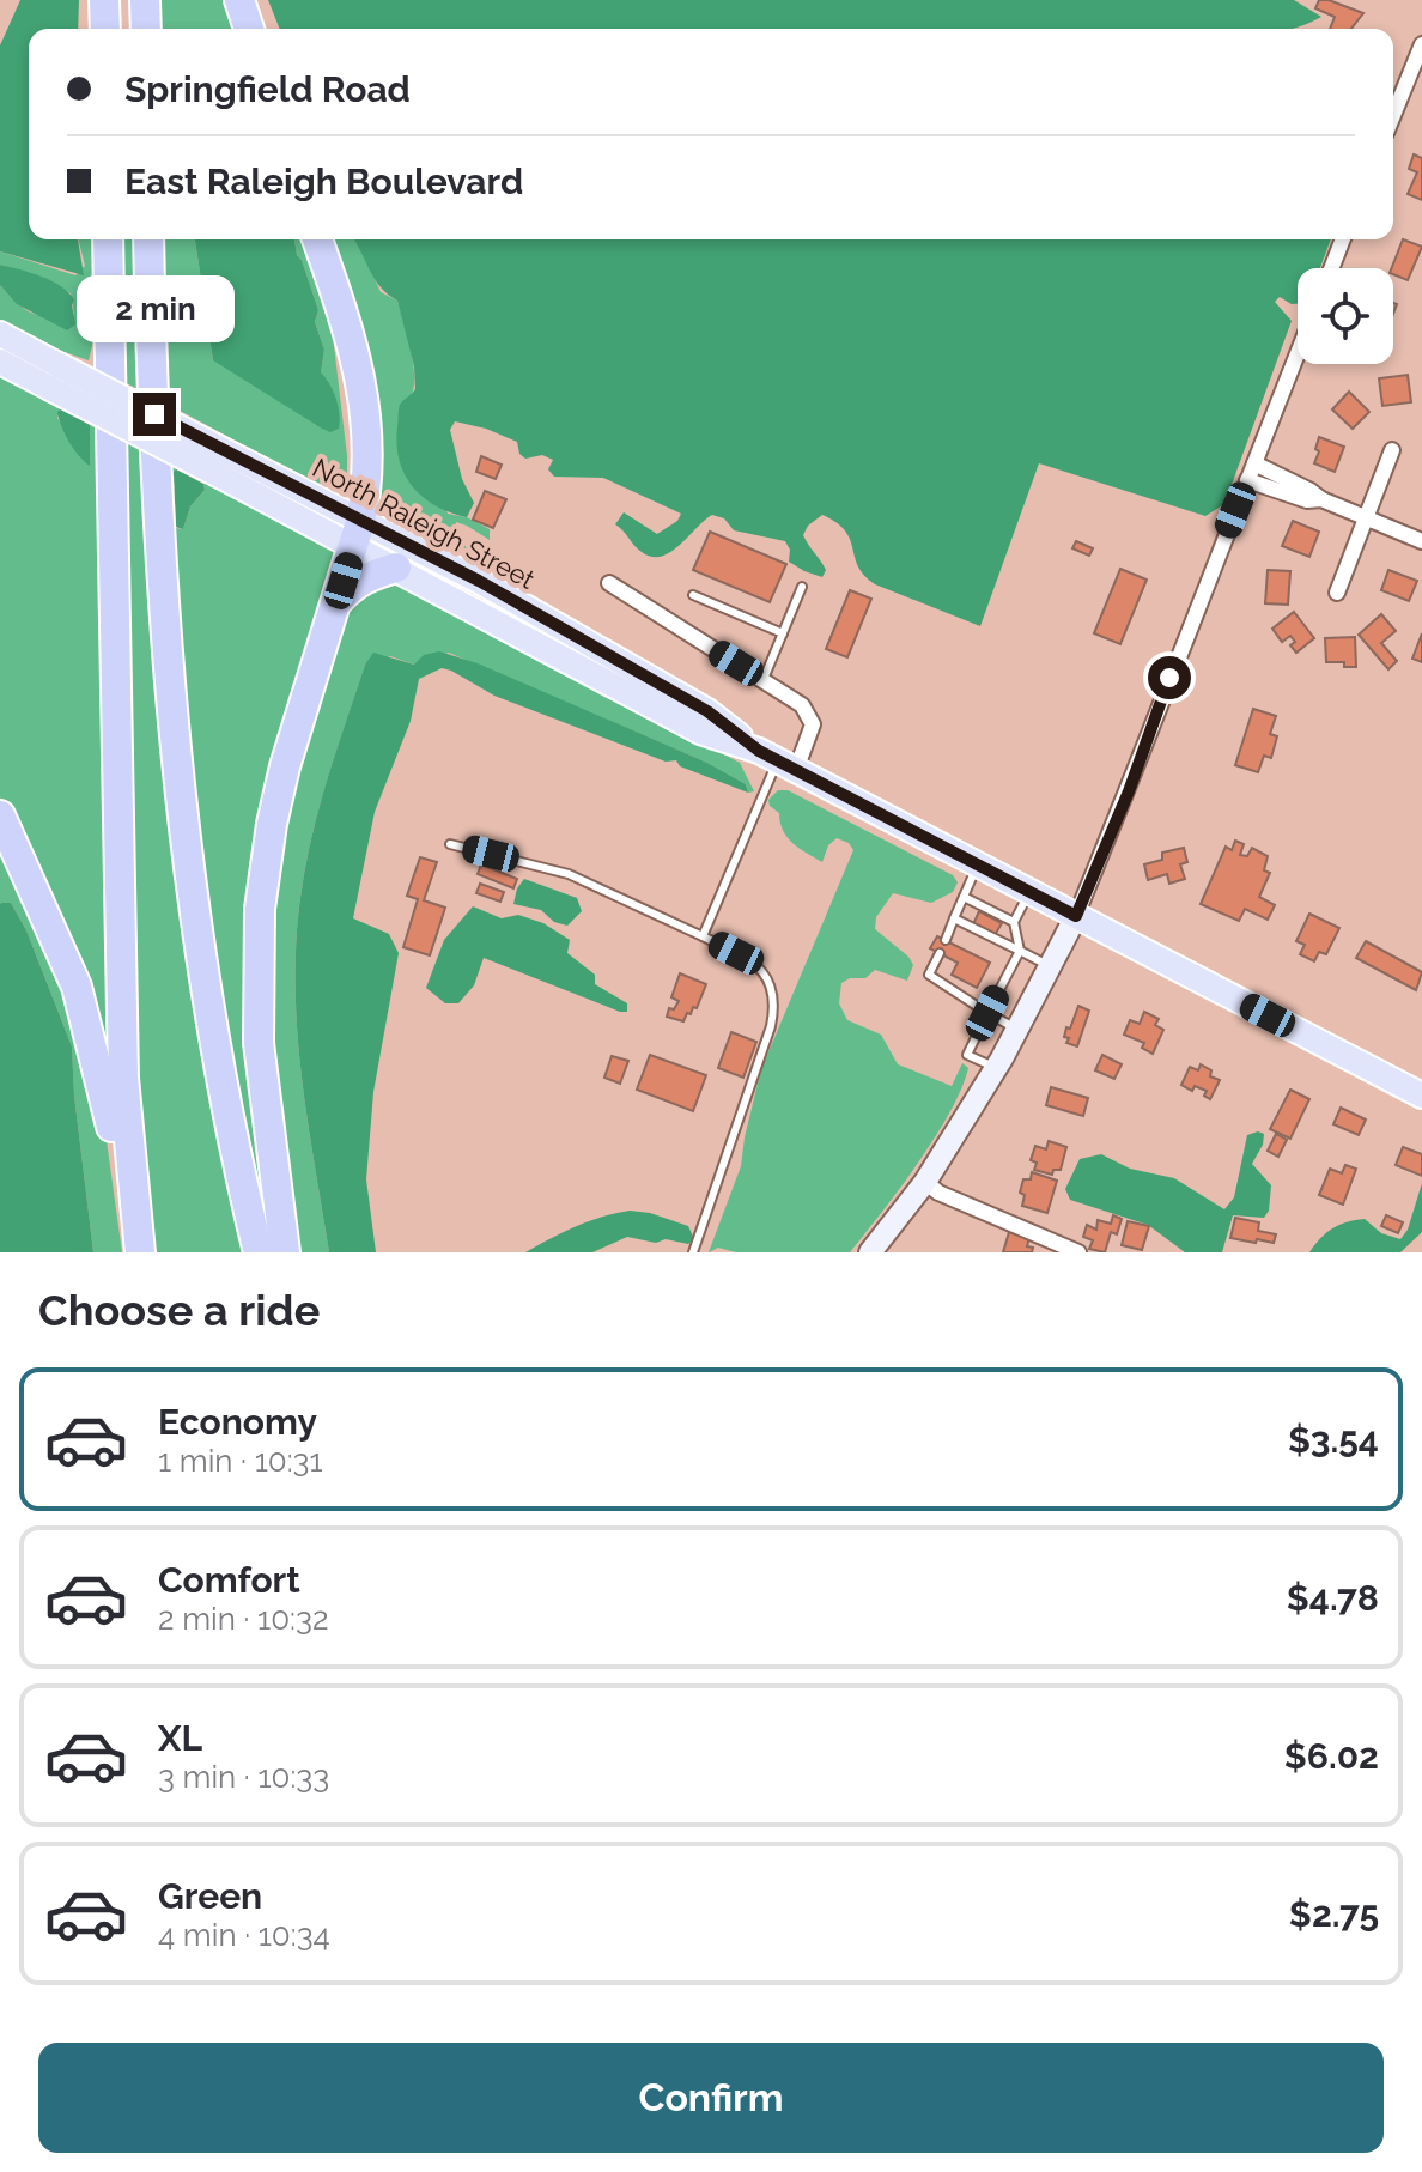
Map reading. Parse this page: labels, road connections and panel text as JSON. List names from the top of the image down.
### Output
{
  "streets": {
    "main road": ["North Raleigh Street"]
  },
  "page": {
    "banner": ["Springfield Road", "East Raleigh Boulevard"],
    "bubble": "2 min",
    "heading": "Choose a ride",
    "list": [
      {
        "name": "Economy",
        "note": "1 min · 10:31",
        "value": "$3.54"
      },
      {
        "name": "Comfort",
        "note": "2 min · 10:32",
        "value": "$4.78"
      },
      {
        "name": "XL",
        "note": "3 min · 10:33",
        "value": "$6.02"
      },
      {
        "name": "Green",
        "note": "4 min · 10:34",
        "value": "$2.75"
      }
    ],
    "buttons": "Confirm"
  }
}
